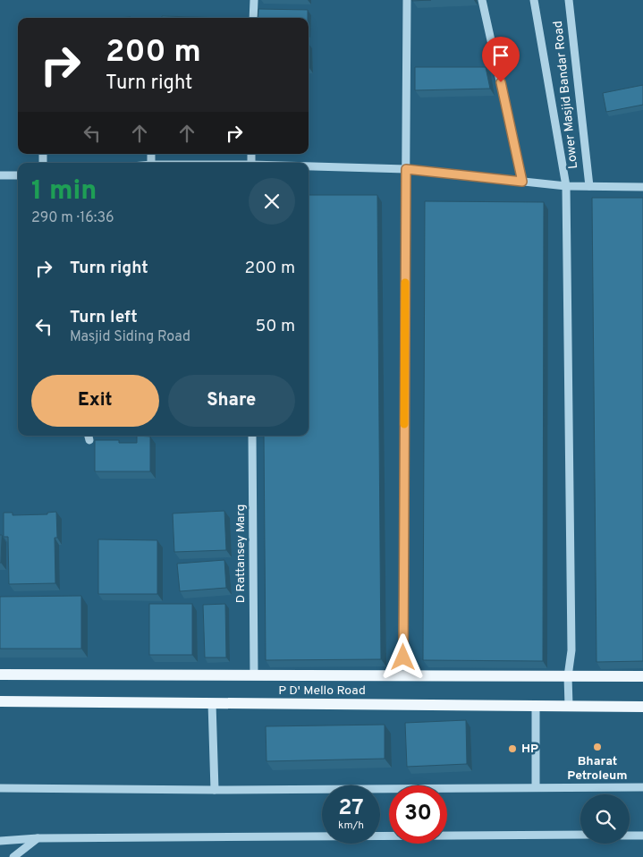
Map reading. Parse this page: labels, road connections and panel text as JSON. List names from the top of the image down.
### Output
{
  "streets": {
    "main road": ["P D' Mello Road"],
    "street": ["Lower Masjid Bandar Road", "D Rattansey Marg"]
  },
  "crossings": [
    ["D Rattansey Marg", "P D' Mello Road"]
  ],
  "places": ["Bharat Petroleum", "HP"],
  "page": {
    "turn": ["200 m", "Turn right"],
    "heading": ["1 min", "290 m · 16:36"],
    "list": [
      {
        "name": "Turn right",
        "value": "200 m"
      },
      {
        "name": "Turn left",
        "note": "Masjid Siding Road",
        "value": "50 m"
      }
    ],
    "buttons": ["Exit", "Share"],
    "speed": "27 km/h",
    "limit": "30"
  }
}
